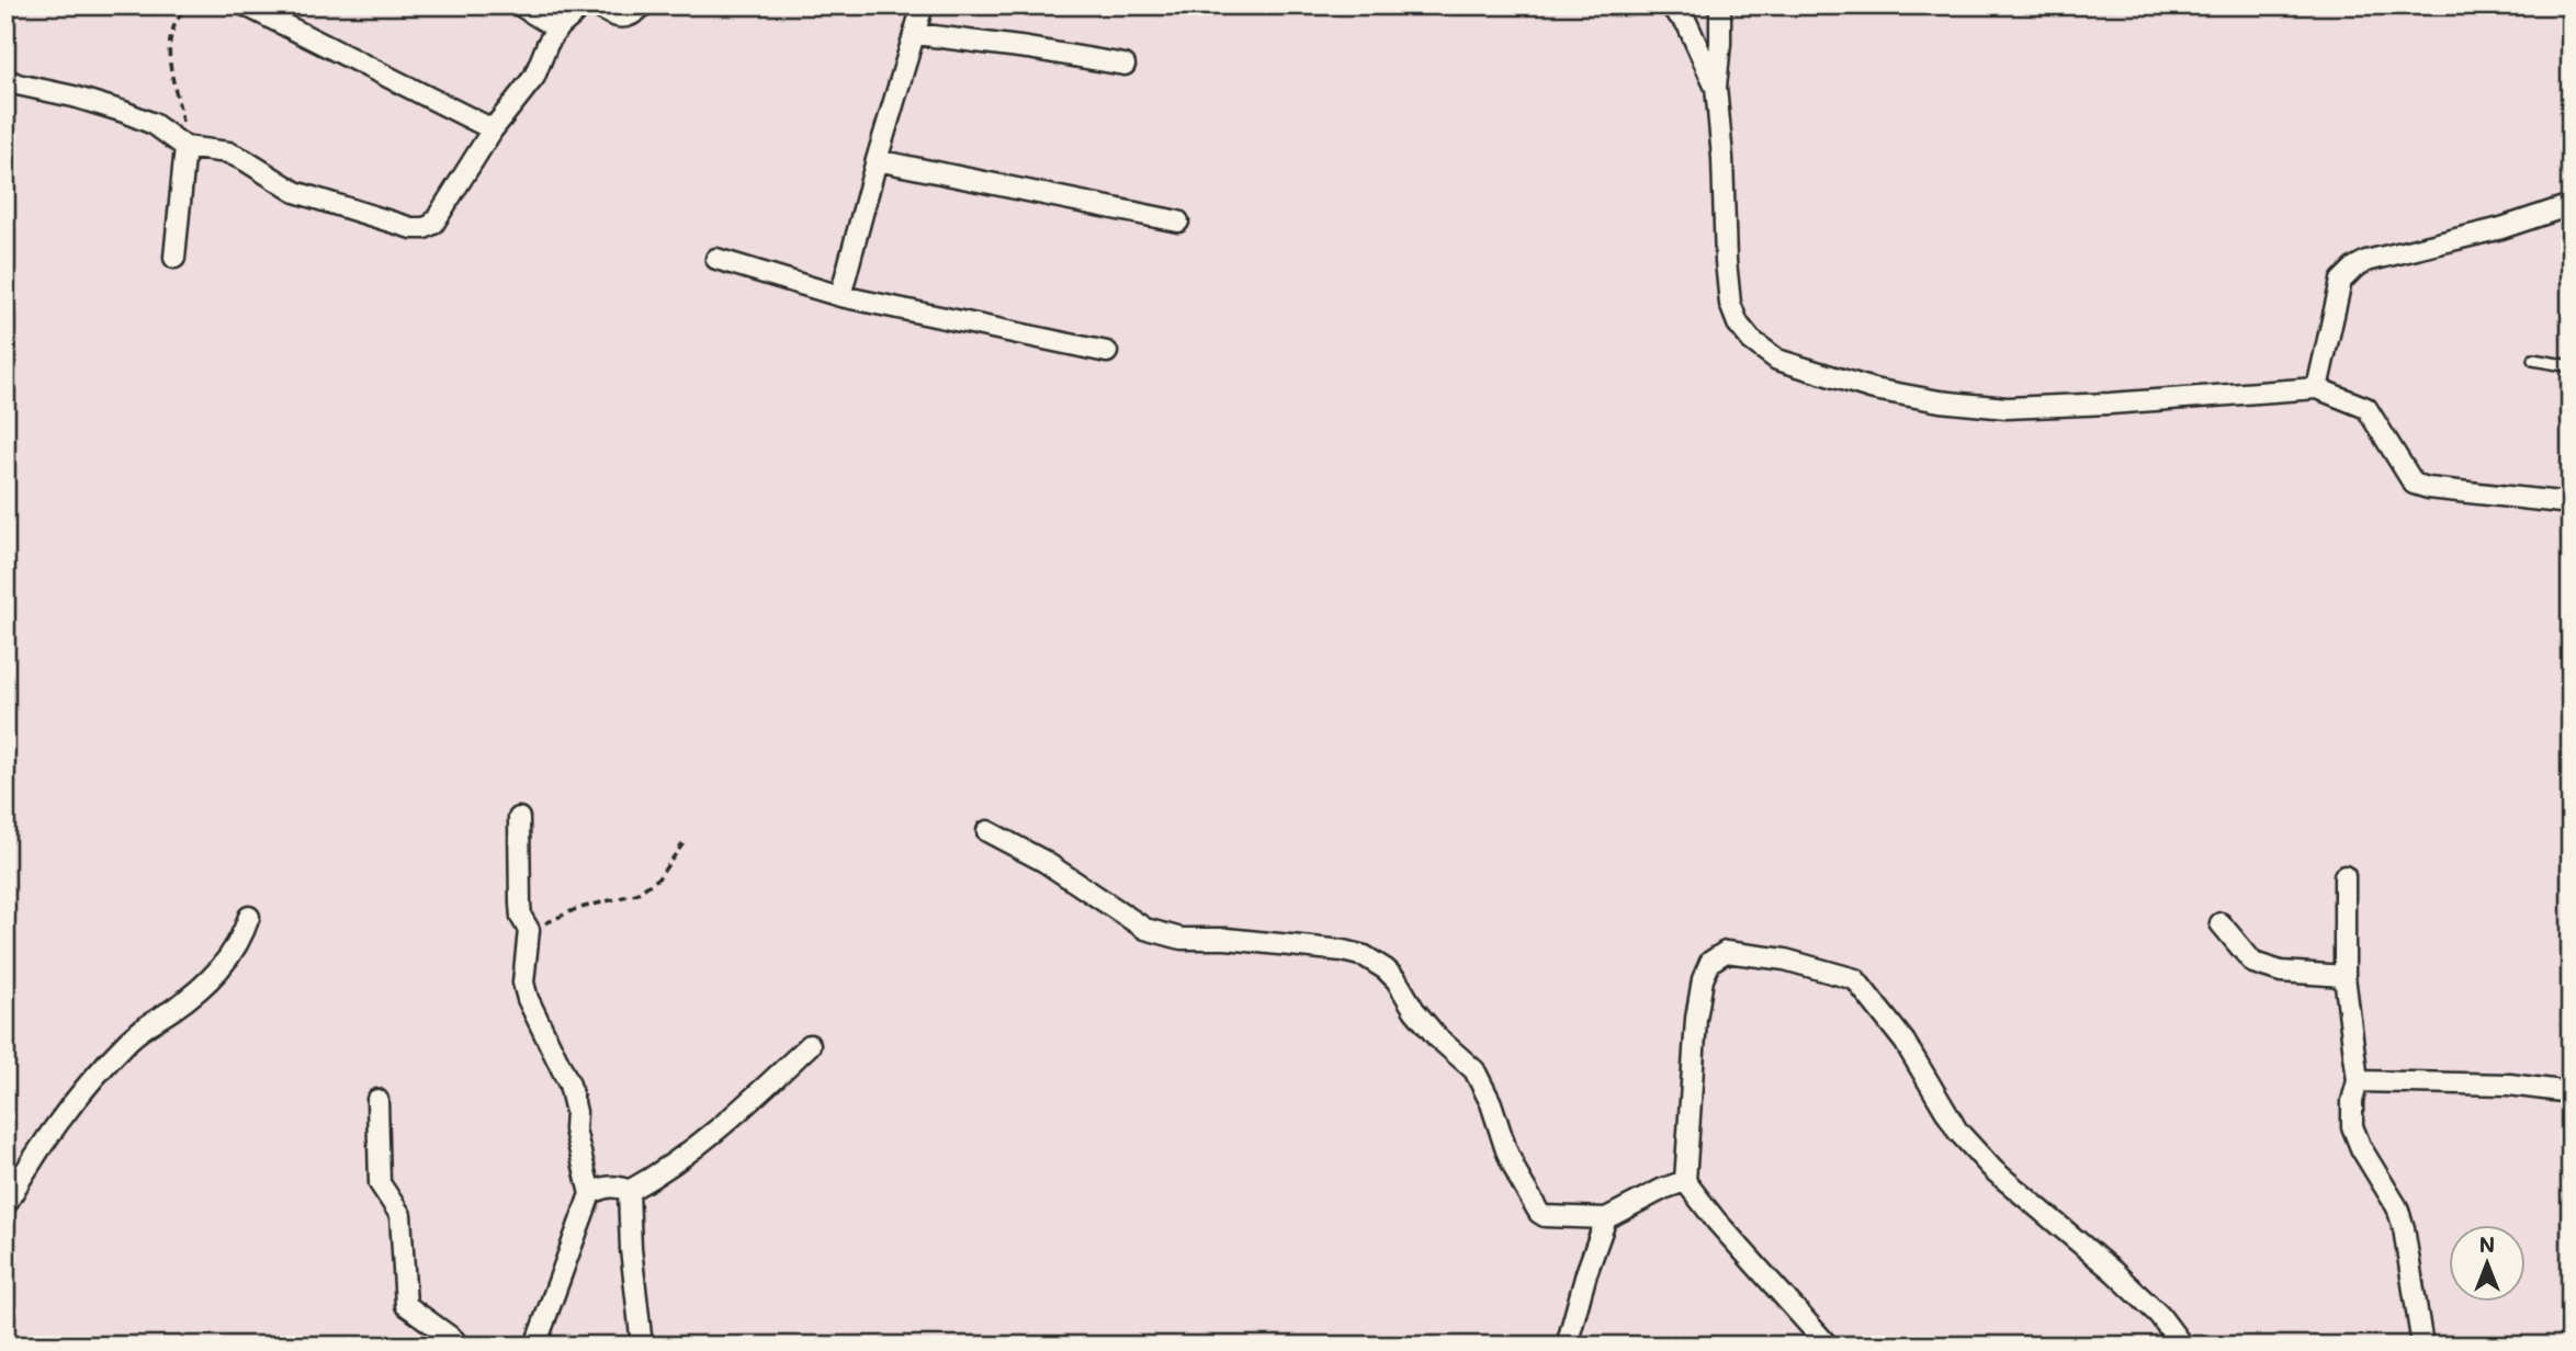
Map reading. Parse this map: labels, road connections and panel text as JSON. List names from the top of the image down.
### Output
{
  "north": "top"
}
